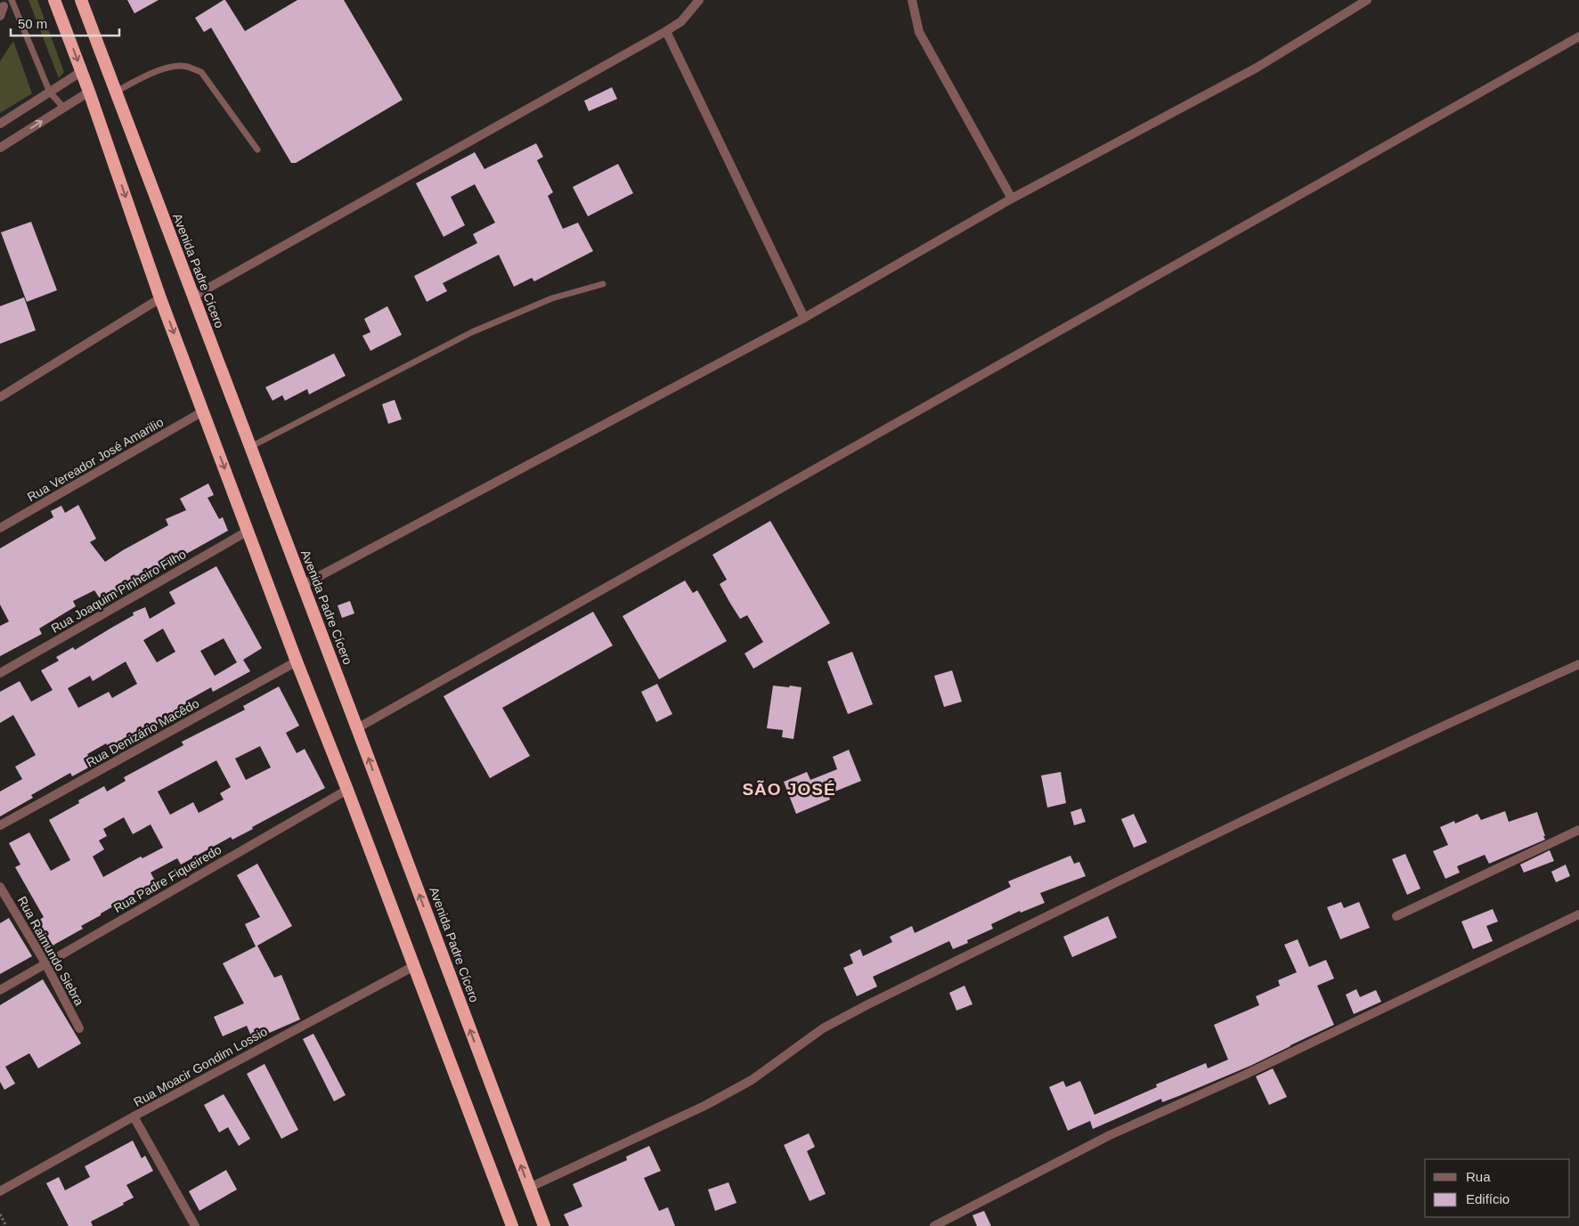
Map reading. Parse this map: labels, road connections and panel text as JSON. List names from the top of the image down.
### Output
{
  "streets": {
    "highway": ["Avenida Padre Cícero"],
    "street": [
      "Rua Vereador José Amarilio",
      "Rua Joaquim Pinheiro Filho",
      "Rua Denizário Macêdo",
      "Rua Padre Fiqueiredo",
      "Rua Raimundo Siebra",
      "Rua Moacir Gondim Lossio"
    ]
  },
  "crossings": [
    ["Rua Padre Fiqueiredo", "Rua Raimundo Siebra"]
  ],
  "districts": ["SÃO JOSÉ"],
  "legend": ["Rua", "Edifício"],
  "scale_bar": "50 m"
}
